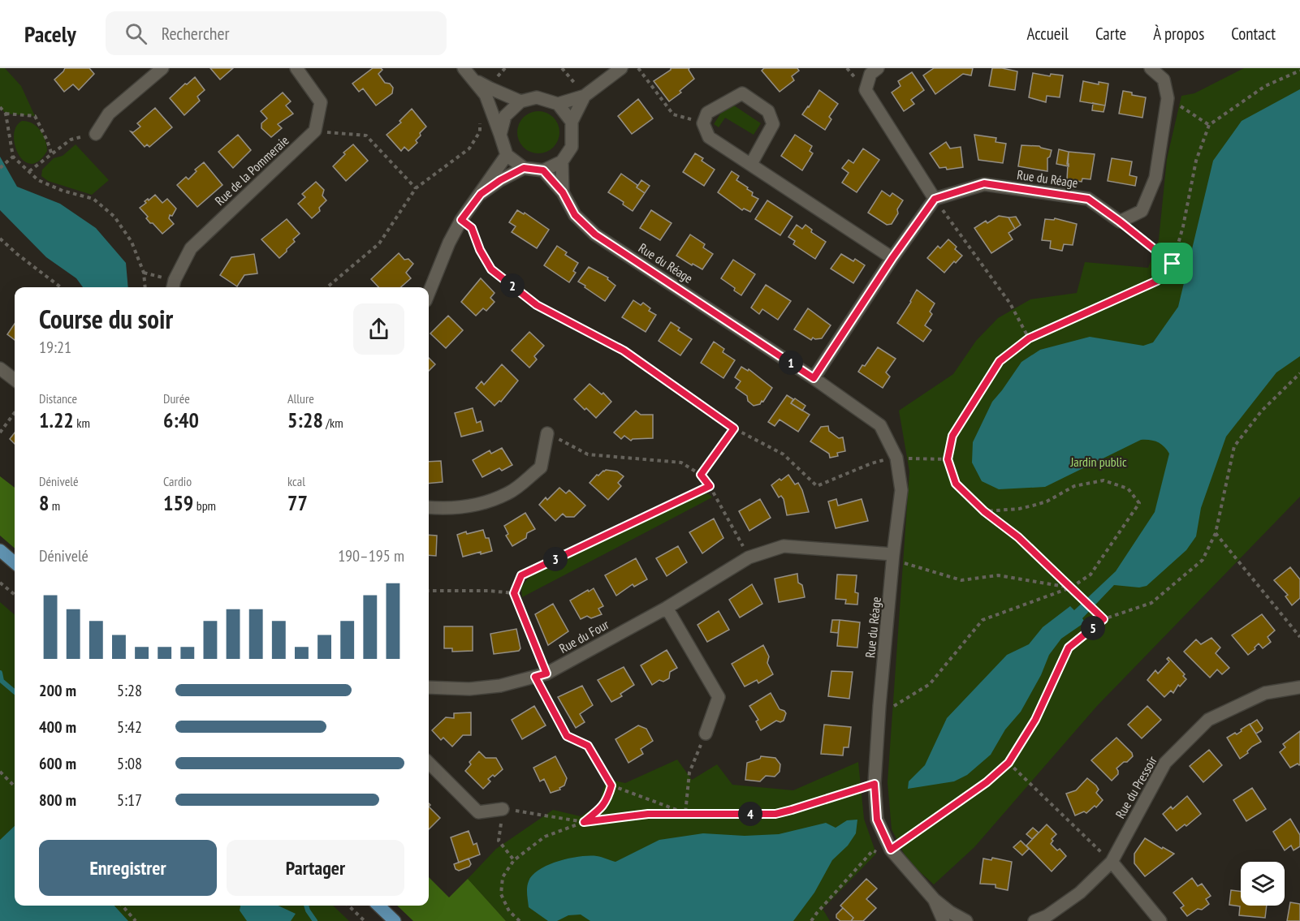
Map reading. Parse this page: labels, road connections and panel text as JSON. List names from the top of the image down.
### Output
{
  "streets": {
    "street": [
      "Rue de la Pommeraie",
      "Rue du Réage",
      "Rue du Four",
      "Rue du Pressoir"
    ]
  },
  "crossings": [
    ["Rue du Réage", "Rue du Four"]
  ],
  "parks": ["Jardin public"],
  "page": {
    "header": "Pacely",
    "search": "Rechercher",
    "nav": [
      "Accueil",
      "Carte",
      "À propos",
      "Contact"
    ],
    "pins": [
      "2",
      "1",
      "3",
      "5",
      "4"
    ],
    "heading": ["Course du soir", "19:21"],
    "stats": [
      ["Distance", "1.22 km"],
      ["Durée", "6:40"],
      ["Allure", "5:28 /km"],
      ["Dénivelé", "8 m"],
      ["Cardio", "159 bpm"],
      ["kcal", "77"]
    ],
    "chart": ["Dénivelé", "190–195 m"],
    "list": [
      {
        "name": "200 m",
        "note": "5:28"
      },
      {
        "name": "400 m",
        "note": "5:42"
      },
      {
        "name": "600 m",
        "note": "5:08"
      },
      {
        "name": "800 m",
        "note": "5:17"
      }
    ],
    "buttons": ["Enregistrer", "Partager"]
  }
}
